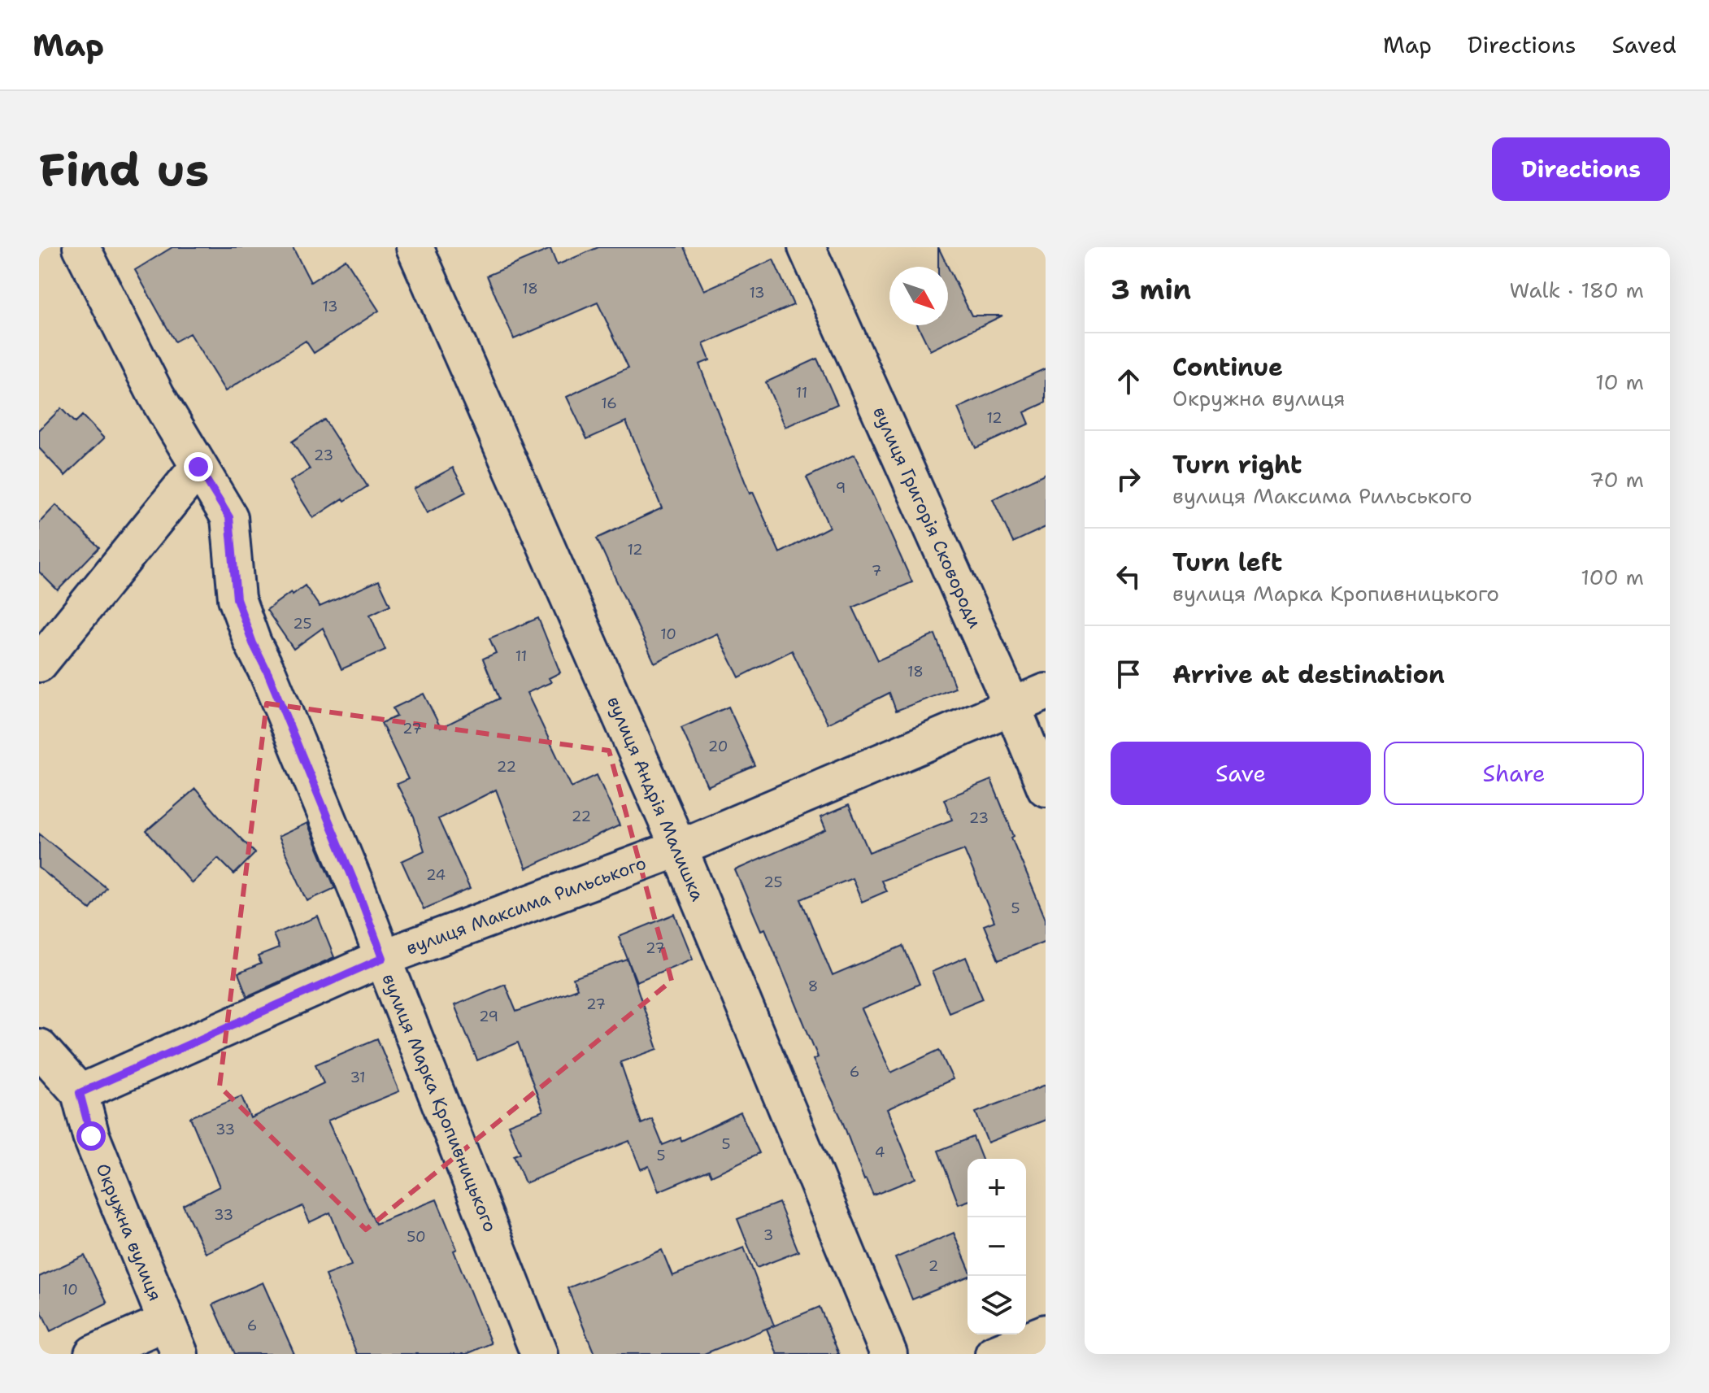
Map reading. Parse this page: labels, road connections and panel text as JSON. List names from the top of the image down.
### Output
{
  "streets": {
    "street": [
      "вулиця Григорія Сковороди",
      "вулиця Андрія Малишка",
      "вулиця Максима Рильського",
      "вулиця Марка Кропивницького",
      "Окружна вулиця"
    ]
  },
  "crossings": [
    ["вулиця Григорія Сковороди", "вулиця Максима Рильського"],
    ["вулиця Андрія Малишка", "вулиця Максима Рильського"],
    ["вулиця Максима Рильського", "вулиця Марка Кропивницького"],
    ["вулиця Максима Рильського", "Окружна вулиця"]
  ],
  "house_numbers": [
    "18",
    "13",
    "13",
    "11",
    "16",
    "12",
    "23",
    "9",
    "12",
    "7",
    "25",
    "10",
    "11",
    "18",
    "27",
    "20",
    "22",
    "22",
    "23",
    "24",
    "25",
    "5",
    "27",
    "8",
    "27",
    "29",
    "6",
    "31",
    "33",
    "5",
    "4",
    "5",
    "33",
    "3",
    "50",
    "2",
    "10",
    "6"
  ],
  "north": "bottom right",
  "page": {
    "header": "Map",
    "nav": ["Map", "Directions", "Saved"],
    "buttons": [
      "Directions",
      ["Save", "Share"]
    ],
    "title": "Find us",
    "heading": ["3 min", "Walk · 180 m"],
    "list": [
      ["Continue", "Окружна вулиця", "10 m"],
      ["Turn right", "вулиця Максима Рильського", "70 m"],
      ["Turn left", "вулиця Марка Кропивницького", "100 m"],
      "Arrive at destination"
    ],
    "map_buttons": ["+", "−"]
  }
}
